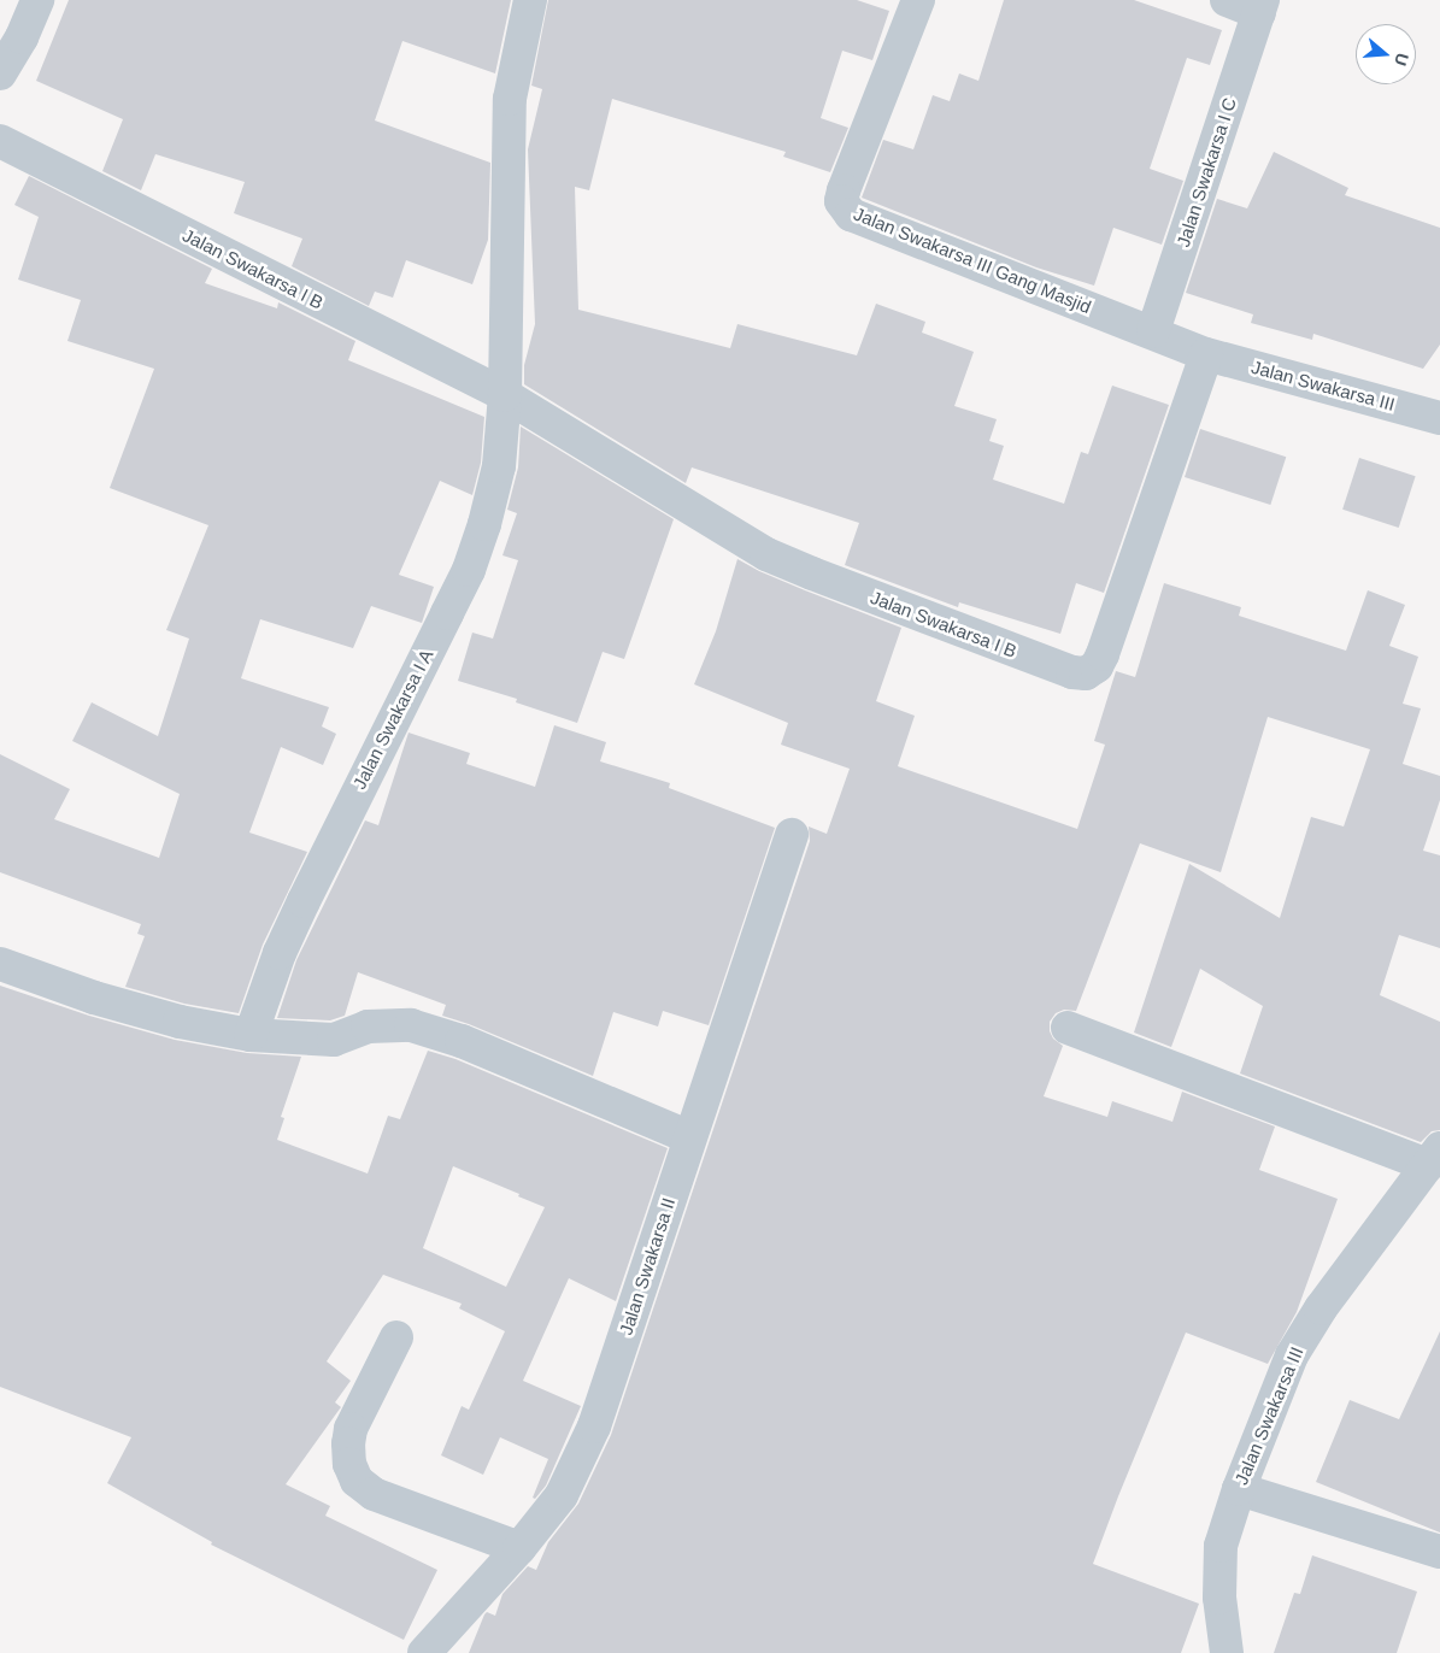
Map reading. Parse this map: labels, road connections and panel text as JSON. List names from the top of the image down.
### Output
{
  "streets": {
    "street": [
      "Jalan Swakarsa I C",
      "Jalan Swakarsa III Gang Masjid",
      "Jalan Swakarsa I B",
      "Jalan Swakarsa III",
      "Jalan Swakarsa I A",
      "Jalan Swakarsa II"
    ]
  },
  "crossings": [
    ["Jalan Swakarsa I C", "Jalan Swakarsa III Gang Masjid"],
    ["Jalan Swakarsa III Gang Masjid", "Jalan Swakarsa I B"],
    ["Jalan Swakarsa III Gang Masjid", "Jalan Swakarsa III"],
    ["Jalan Swakarsa I B", "Jalan Swakarsa III"],
    ["Jalan Swakarsa I B", "Jalan Swakarsa I A"]
  ],
  "north": "right"
}
